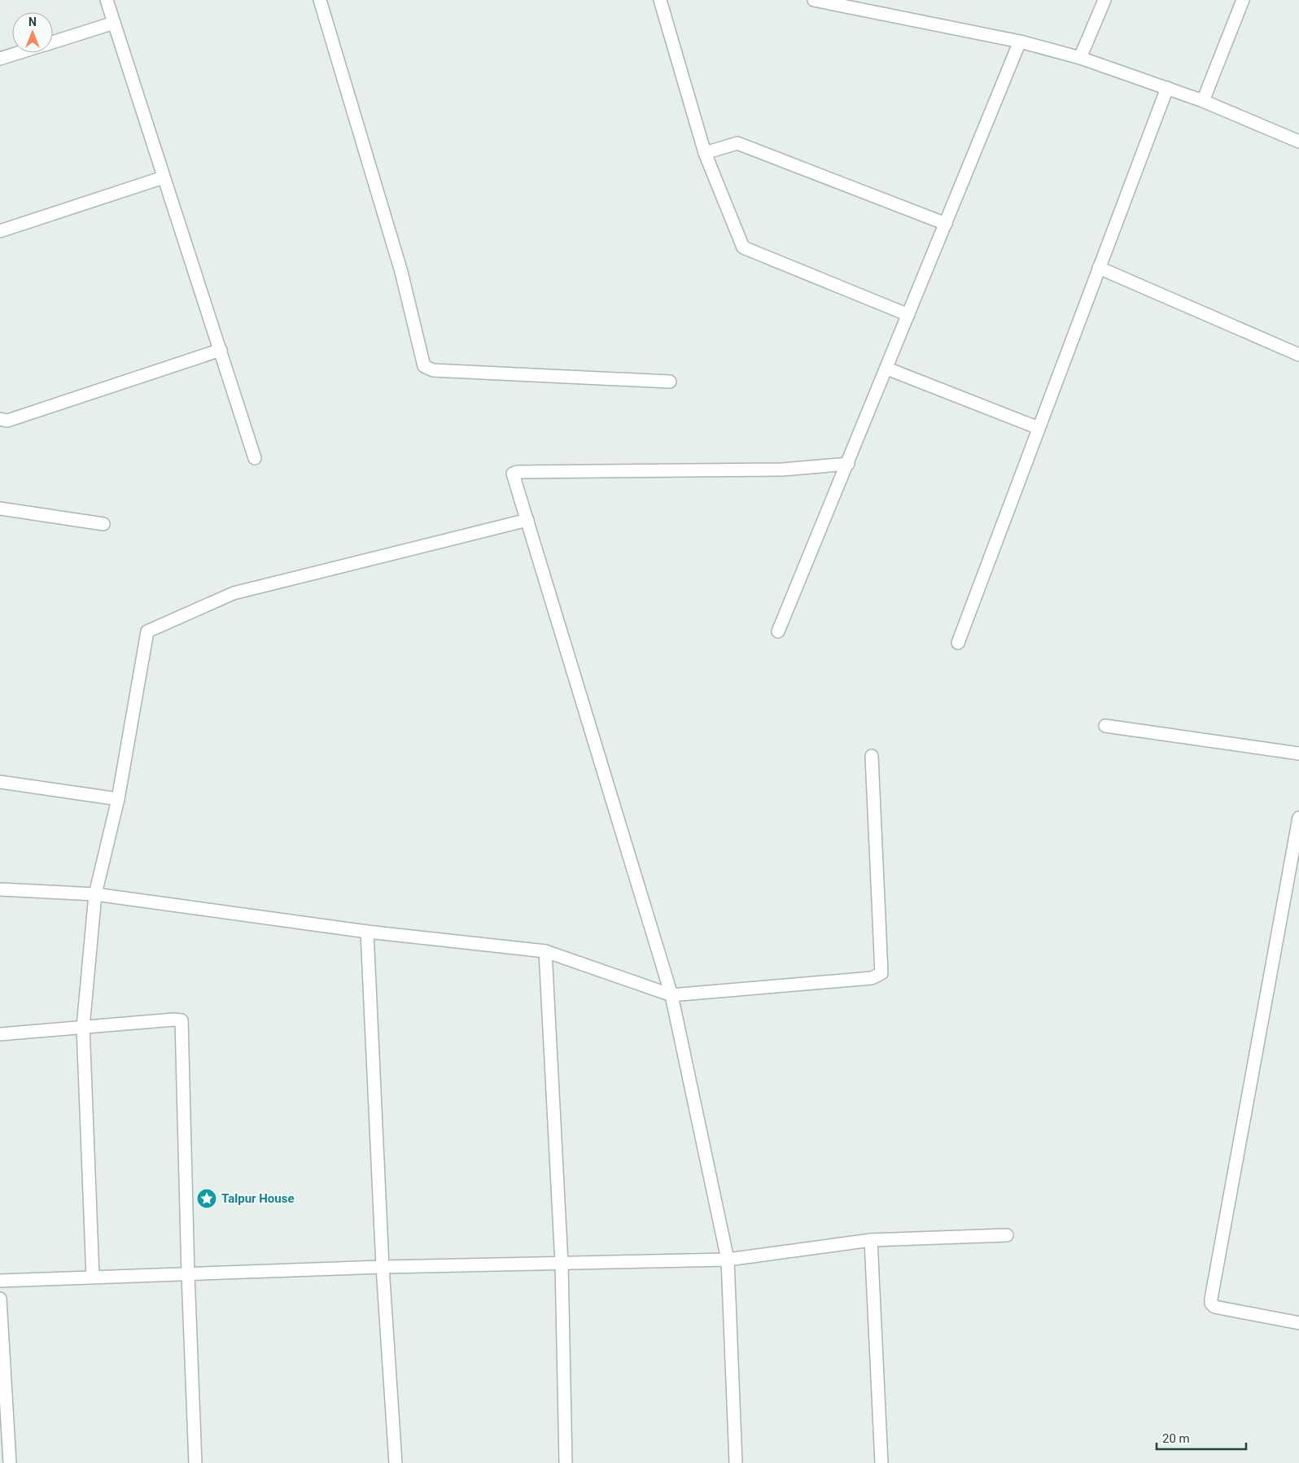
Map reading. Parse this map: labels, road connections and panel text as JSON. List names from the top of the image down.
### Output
{
  "places": {
    "place": ["Talpur House"]
  },
  "scale_bar": "20 m",
  "north": "top"
}
